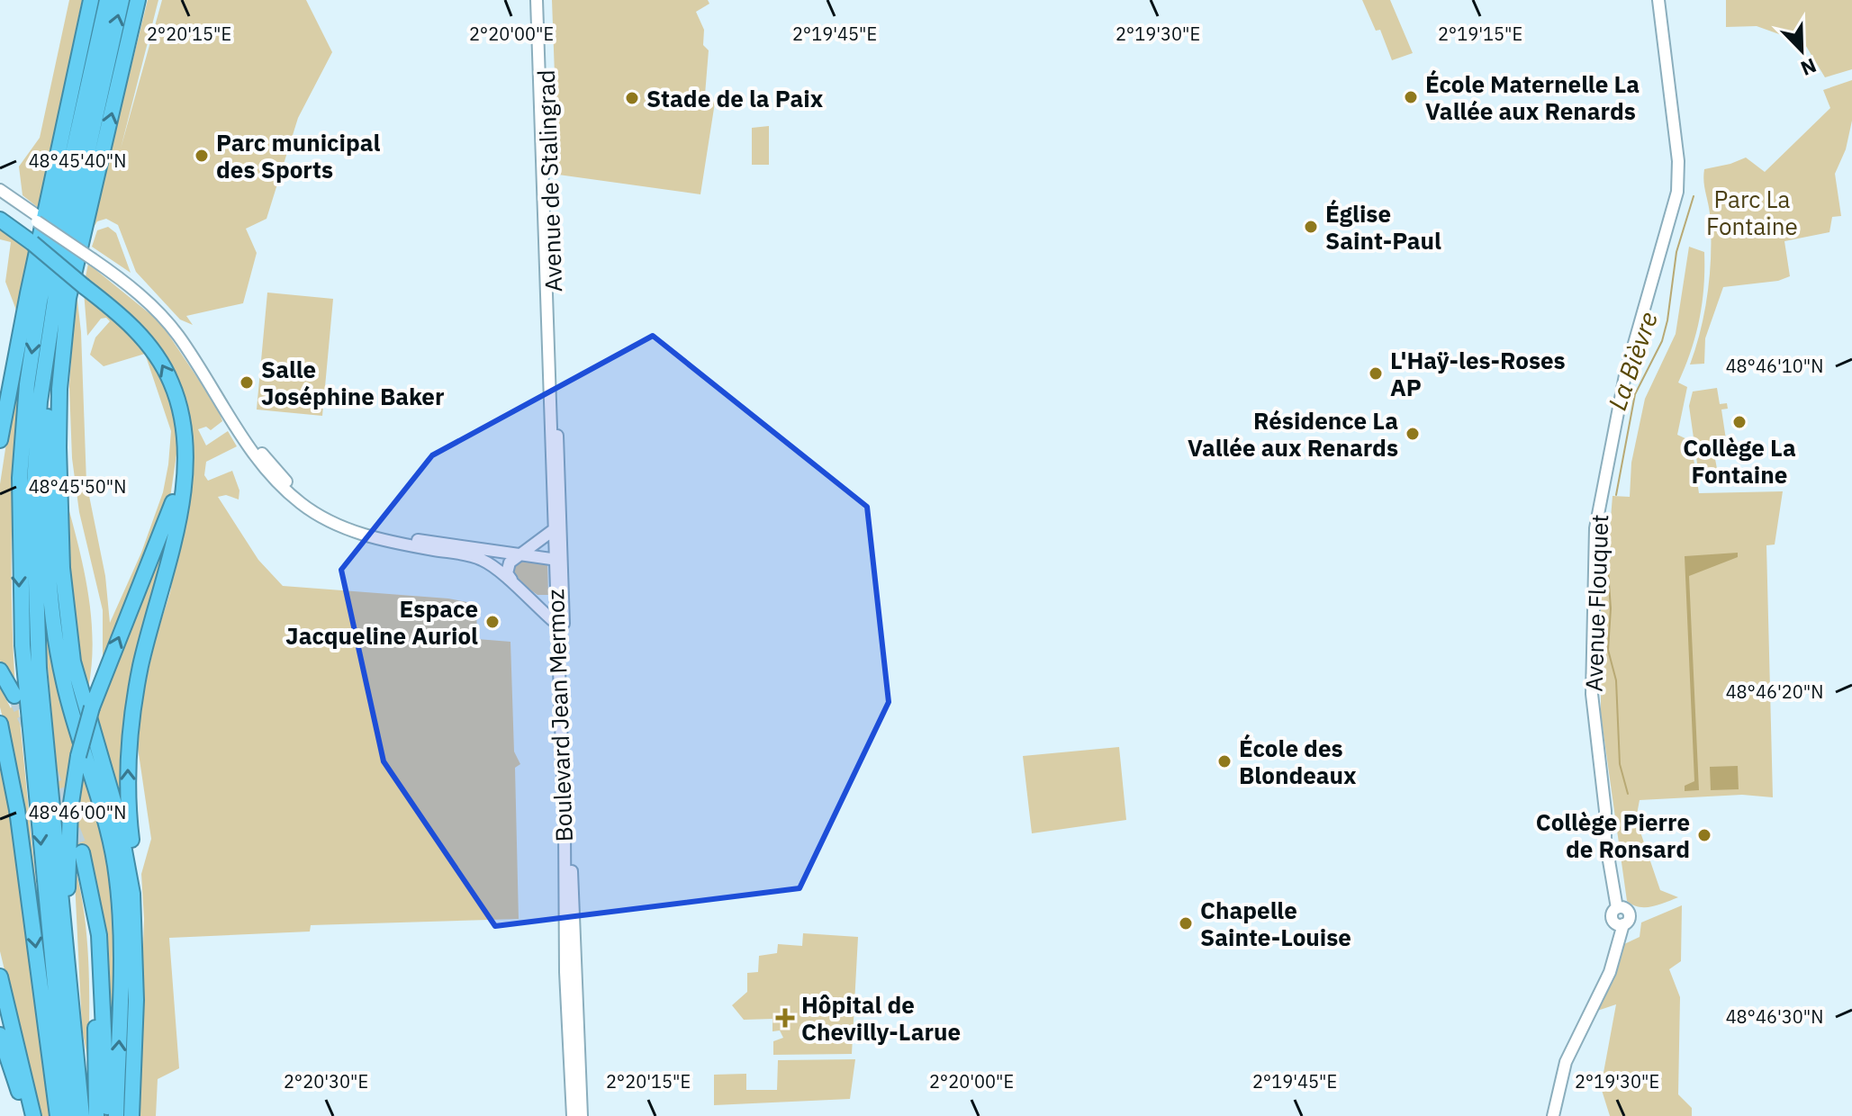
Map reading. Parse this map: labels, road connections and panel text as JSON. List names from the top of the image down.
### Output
{
  "streets": {
    "main road": ["Avenue de Stalingrad", "Avenue Flouquet", "Boulevard Jean Mermoz"]
  },
  "crossings": [
    ["Avenue de Stalingrad", "Boulevard Jean Mermoz"]
  ],
  "water": ["La Bièvre"],
  "parks": ["Parc La Fontaine"],
  "places": {
    "other": [
      "École Maternelle La Vallée aux Renards",
      "Stade de la Paix",
      "Parc municipal des Sports",
      "Église Saint-Paul",
      "L'Haÿ-les-Roses AP",
      "Salle Joséphine Baker",
      "Collège La Fontaine",
      "Résidence La Vallée aux Renards",
      "Espace Jacqueline Auriol",
      "École des Blondeaux",
      "Collège Pierre de Ronsard",
      "Chapelle Sainte-Louise"
    ],
    "health": ["Hôpital de Chevilly-Larue"]
  },
  "north": "bottom right",
  "coordinates": [
    "2°20'15\"E",
    "2°20'00\"E",
    "2°19'45\"E",
    "2°19'30\"E",
    "2°19'15\"E",
    "48°45'40\"N",
    "48°46'10\"N",
    "48°45'50\"N",
    "48°46'20\"N",
    "48°46'00\"N",
    "48°46'30\"N",
    "2°20'30\"E"
  ]
}
